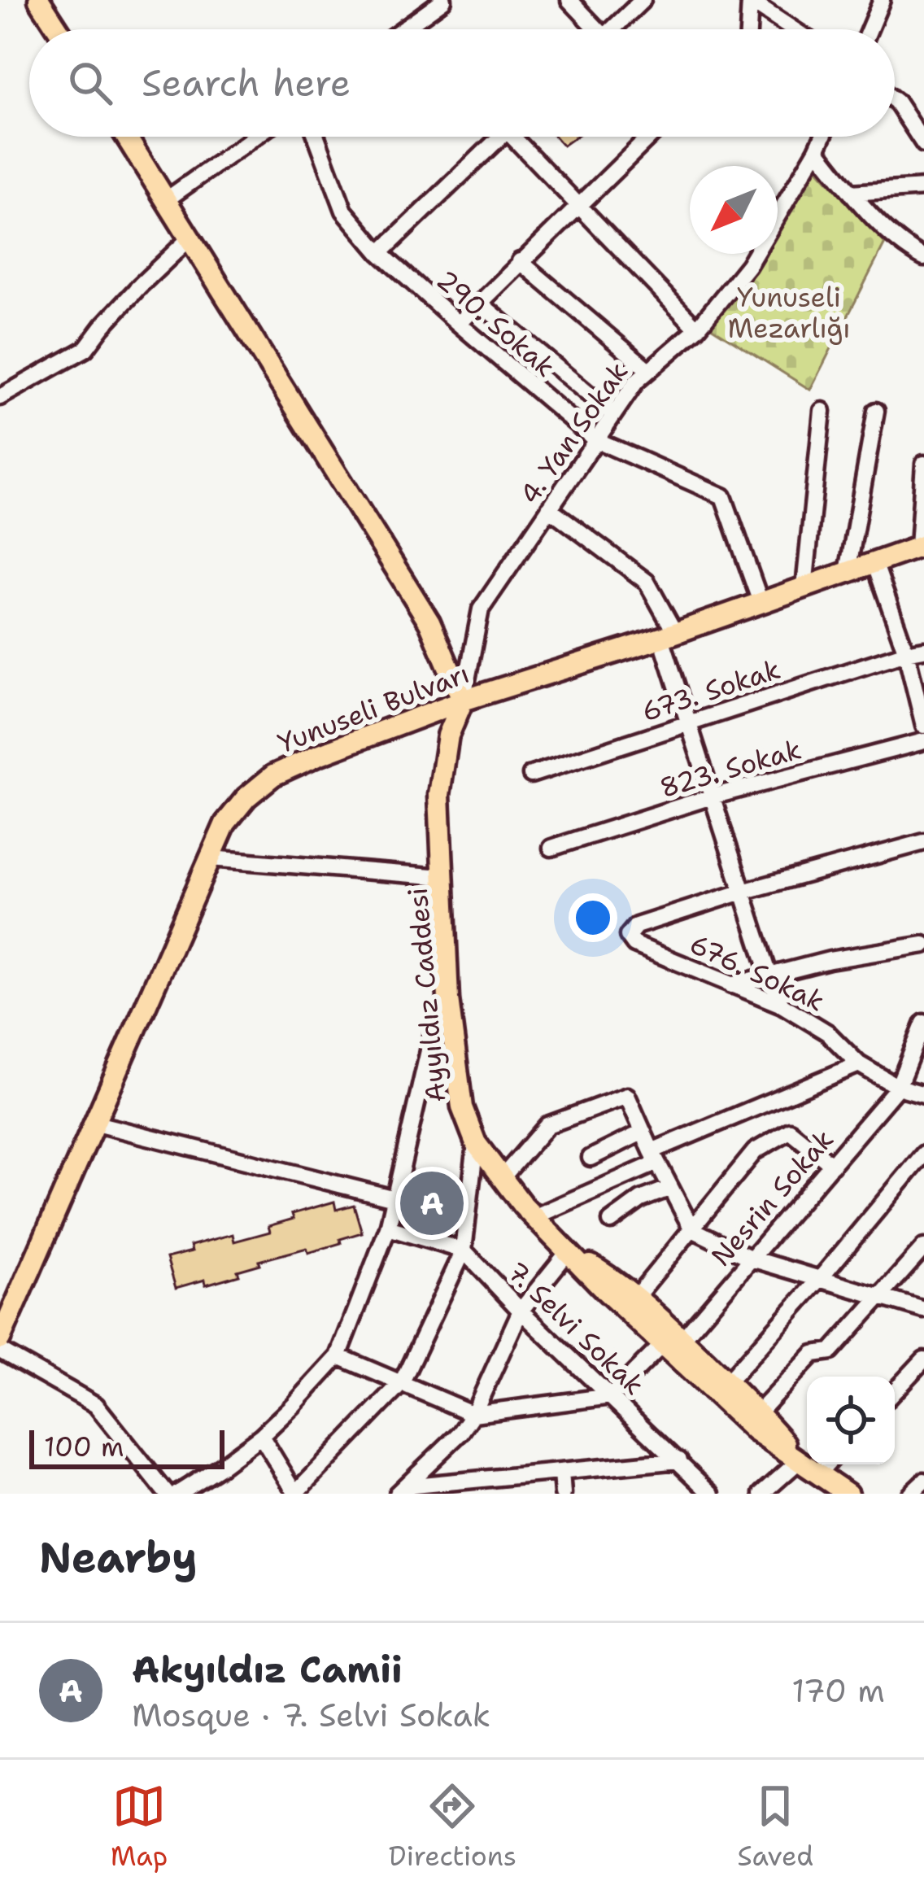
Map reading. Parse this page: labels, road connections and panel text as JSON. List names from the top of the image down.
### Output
{
  "streets": {
    "main road": ["Yunuseli Bulvarı", "Ayyıldız Caddesi"],
    "street": [
      "290. Sokak",
      "4. Yan Sokak",
      "673. Sokak",
      "823. Sokak",
      "676. Sokak",
      "Nesrin Sokak",
      "7. Selvi Sokak"
    ]
  },
  "crossings": [
    ["290. Sokak", "4. Yan Sokak"],
    ["290. Sokak", "Yunuseli Bulvarı"],
    ["4. Yan Sokak", "Yunuseli Bulvarı"],
    ["4. Yan Sokak", "Ayyıldız Caddesi"],
    ["Yunuseli Bulvarı", "Ayyıldız Caddesi"],
    ["676. Sokak", "Nesrin Sokak"],
    ["Ayyıldız Caddesi", "Nesrin Sokak"],
    ["Nesrin Sokak", "7. Selvi Sokak"]
  ],
  "parks": ["Yunuseli Mezarlığı"],
  "scale_bar": "100 m",
  "north": "bottom left",
  "page": {
    "search": "Search here",
    "pins": "A",
    "scale": "100 m",
    "heading": "Nearby",
    "list": [
      {
        "mark": "A",
        "name": "Akyıldız Camii",
        "note": "Mosque · 7. Selvi Sokak",
        "value": "170 m"
      }
    ],
    "nav": ["Map", "Directions", "Saved"]
  }
}
